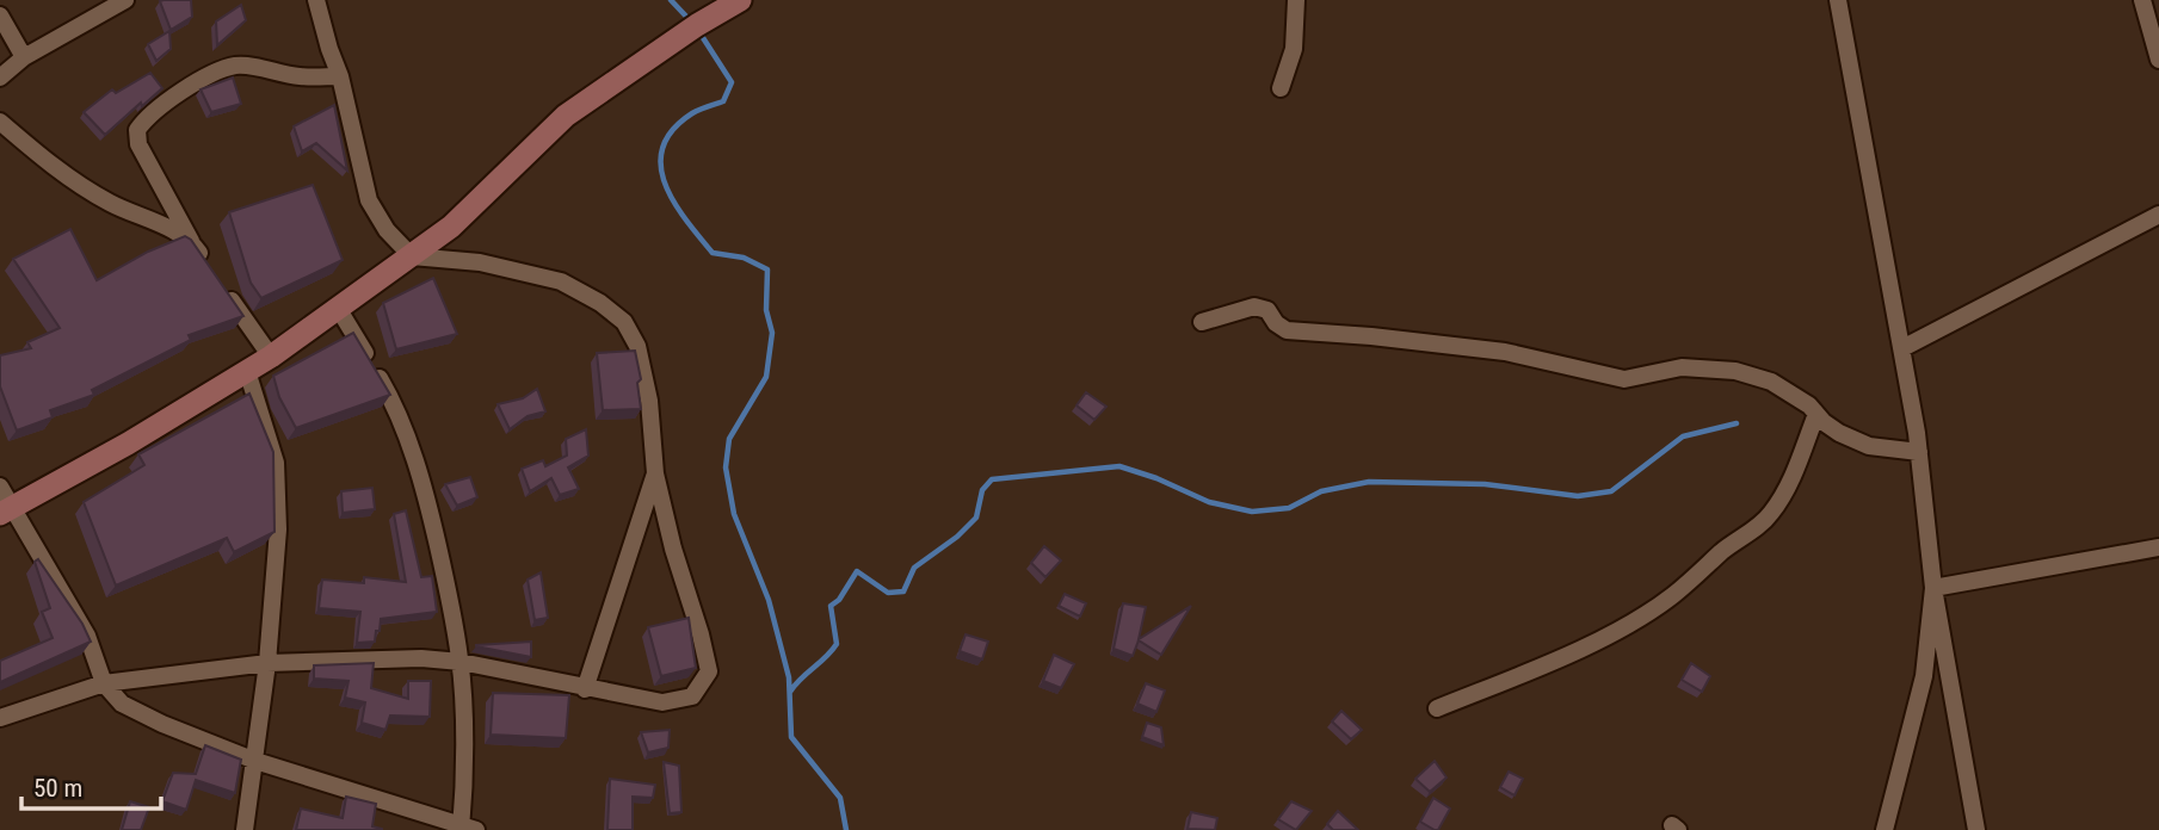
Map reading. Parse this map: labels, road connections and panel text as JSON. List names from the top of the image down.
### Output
{
  "scale_bar": "50 m"
}
